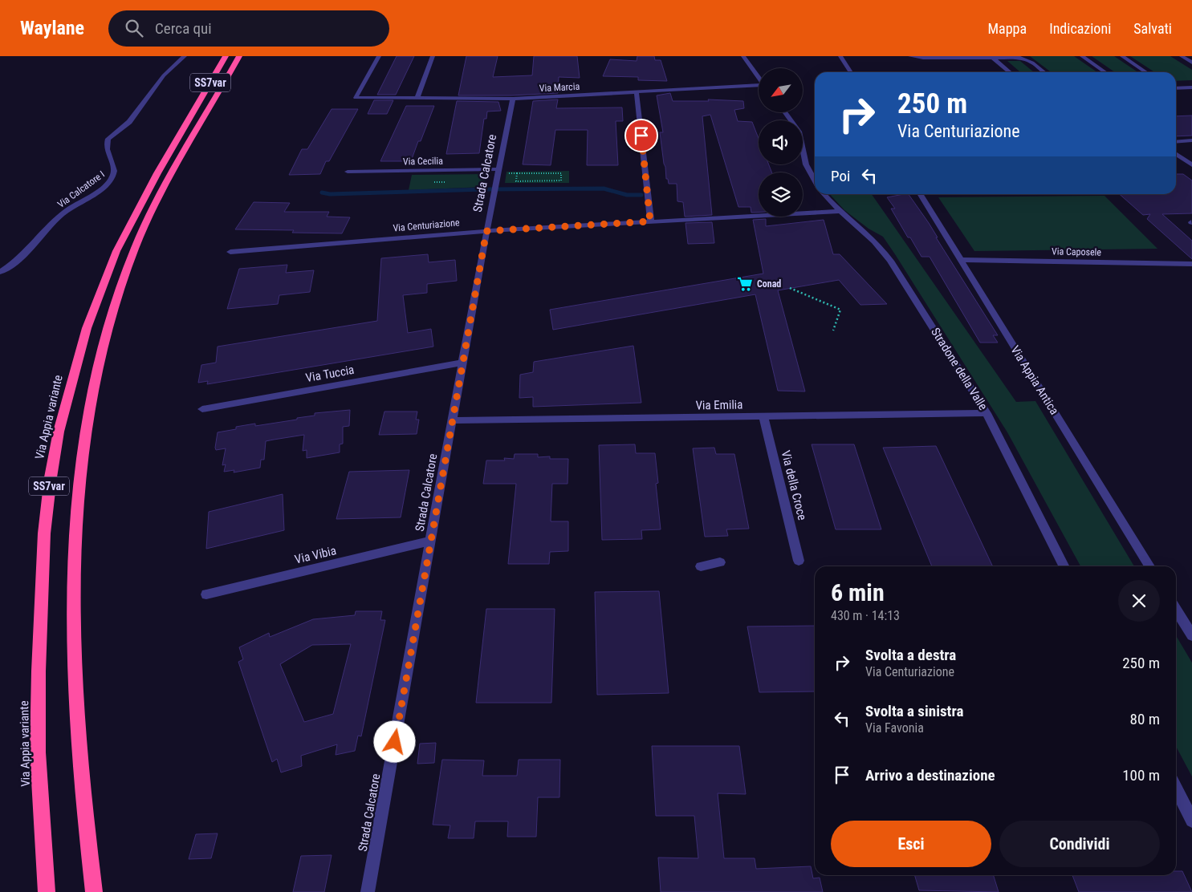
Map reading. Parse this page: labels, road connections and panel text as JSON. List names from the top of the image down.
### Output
{
  "streets": {
    "highway": ["SS7var", "Via Appia variante"],
    "street": [
      "Via Marcia",
      "Via Cecilia",
      "Strada Calcatore",
      "Via Calcatore I",
      "Via Centuriazione",
      "Via Caposele",
      "Stradone della Valle",
      "Via Tuccia",
      "Via Appia Antica",
      "Via Emilia",
      "Via della Croce",
      "Via Vibia"
    ]
  },
  "crossings": [
    ["Via Marcia", "Strada Calcatore"],
    ["Via Cecilia", "Strada Calcatore"],
    ["Strada Calcatore", "Via Centuriazione"],
    ["Strada Calcatore", "Via Tuccia"],
    ["Strada Calcatore", "Via Emilia"],
    ["Strada Calcatore", "Via Vibia"],
    ["Via Centuriazione", "Stradone della Valle"],
    ["Via Caposele", "Via Appia Antica"],
    ["Stradone della Valle", "Via Emilia"],
    ["Via Emilia", "Via della Croce"]
  ],
  "places": {
    "supermarket": ["Conad"]
  },
  "north": "bottom left",
  "page": {
    "header": "Waylane",
    "search": "Cerca qui",
    "nav": ["Mappa", "Indicazioni", "Salvati"],
    "turn": ["250 m", "Via Centuriazione"],
    "then": "Poi",
    "heading": ["6 min", "430 m · 14:13"],
    "list": [
      {
        "name": "Svolta a destra",
        "note": "Via Centuriazione",
        "value": "250 m"
      },
      {
        "name": "Svolta a sinistra",
        "note": "Via Favonia",
        "value": "80 m"
      },
      {
        "name": "Arrivo a destinazione",
        "value": "100 m"
      }
    ],
    "buttons": ["Esci", "Condividi"]
  }
}
